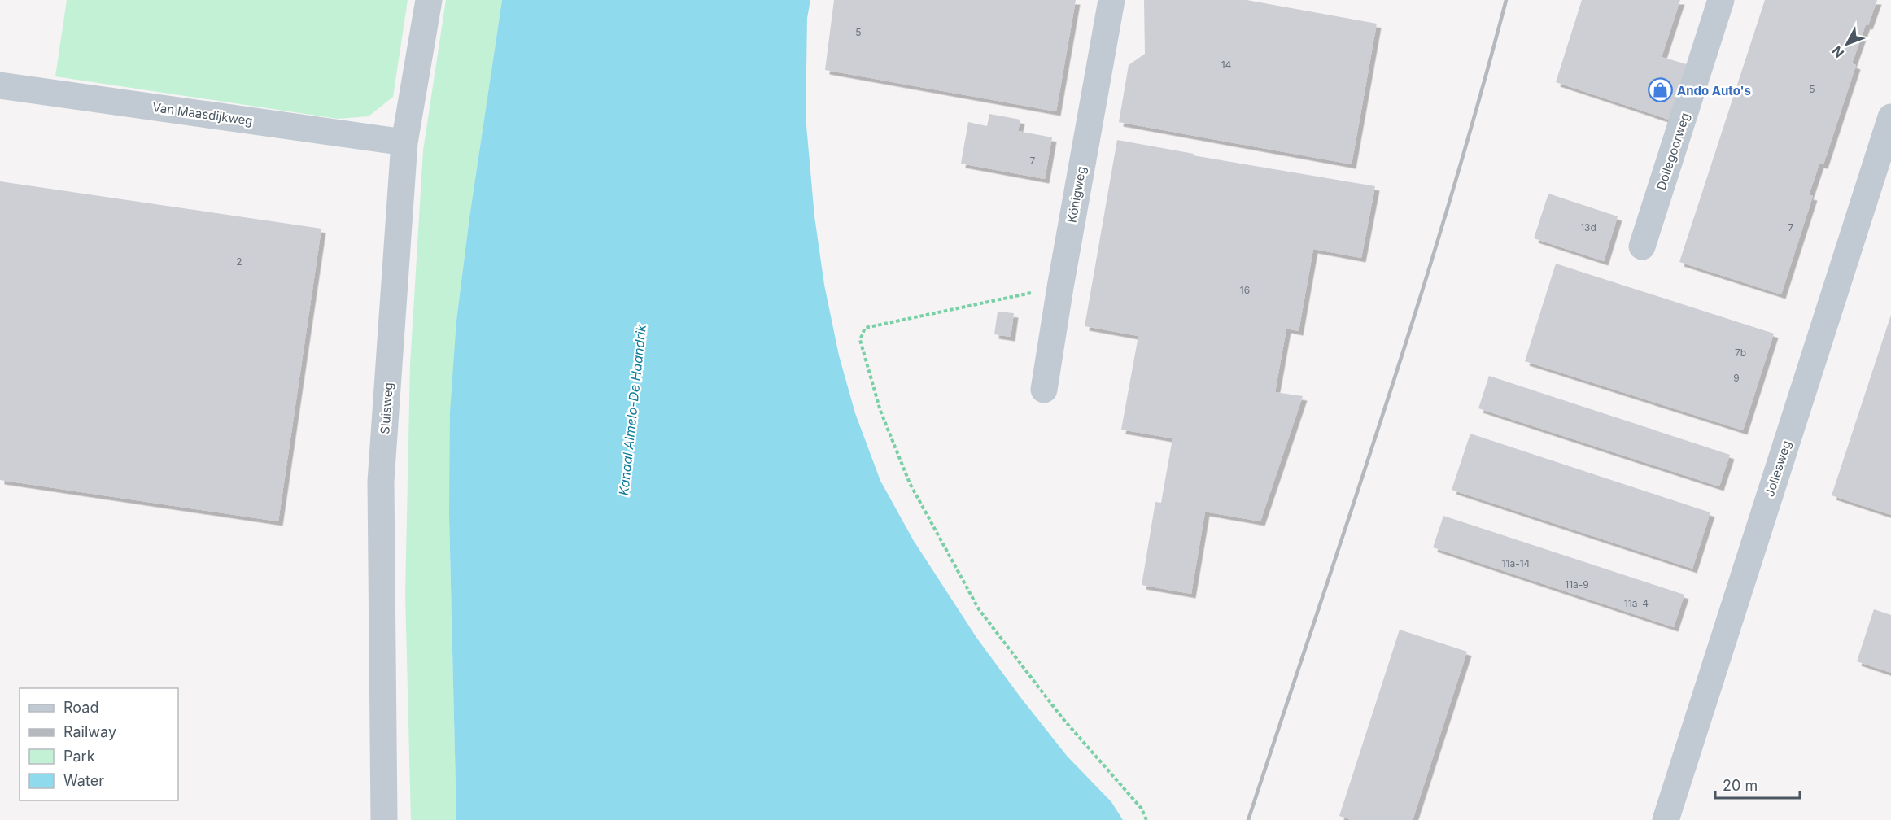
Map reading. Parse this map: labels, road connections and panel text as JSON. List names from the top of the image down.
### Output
{
  "streets": {
    "street": [
      "Van Maasdijkweg",
      "Dollegoorweg",
      "Königweg",
      "Sluisweg",
      "Jollesweg"
    ]
  },
  "crossings": [
    ["Van Maasdijkweg", "Sluisweg"]
  ],
  "water": ["Kanaal Almelo-De Haandrik"],
  "places": {
    "shop": ["Ando Auto's"]
  },
  "house_numbers": [
    "5",
    "14",
    "5",
    "7",
    "13d",
    "7",
    "2",
    "16",
    "7b",
    "9",
    "11a-14",
    "11a-9",
    "11a-4"
  ],
  "legend": [
    "Road",
    "Railway",
    "Park",
    "Water"
  ],
  "scale_bar": "20 m",
  "north": "bottom left"
}
